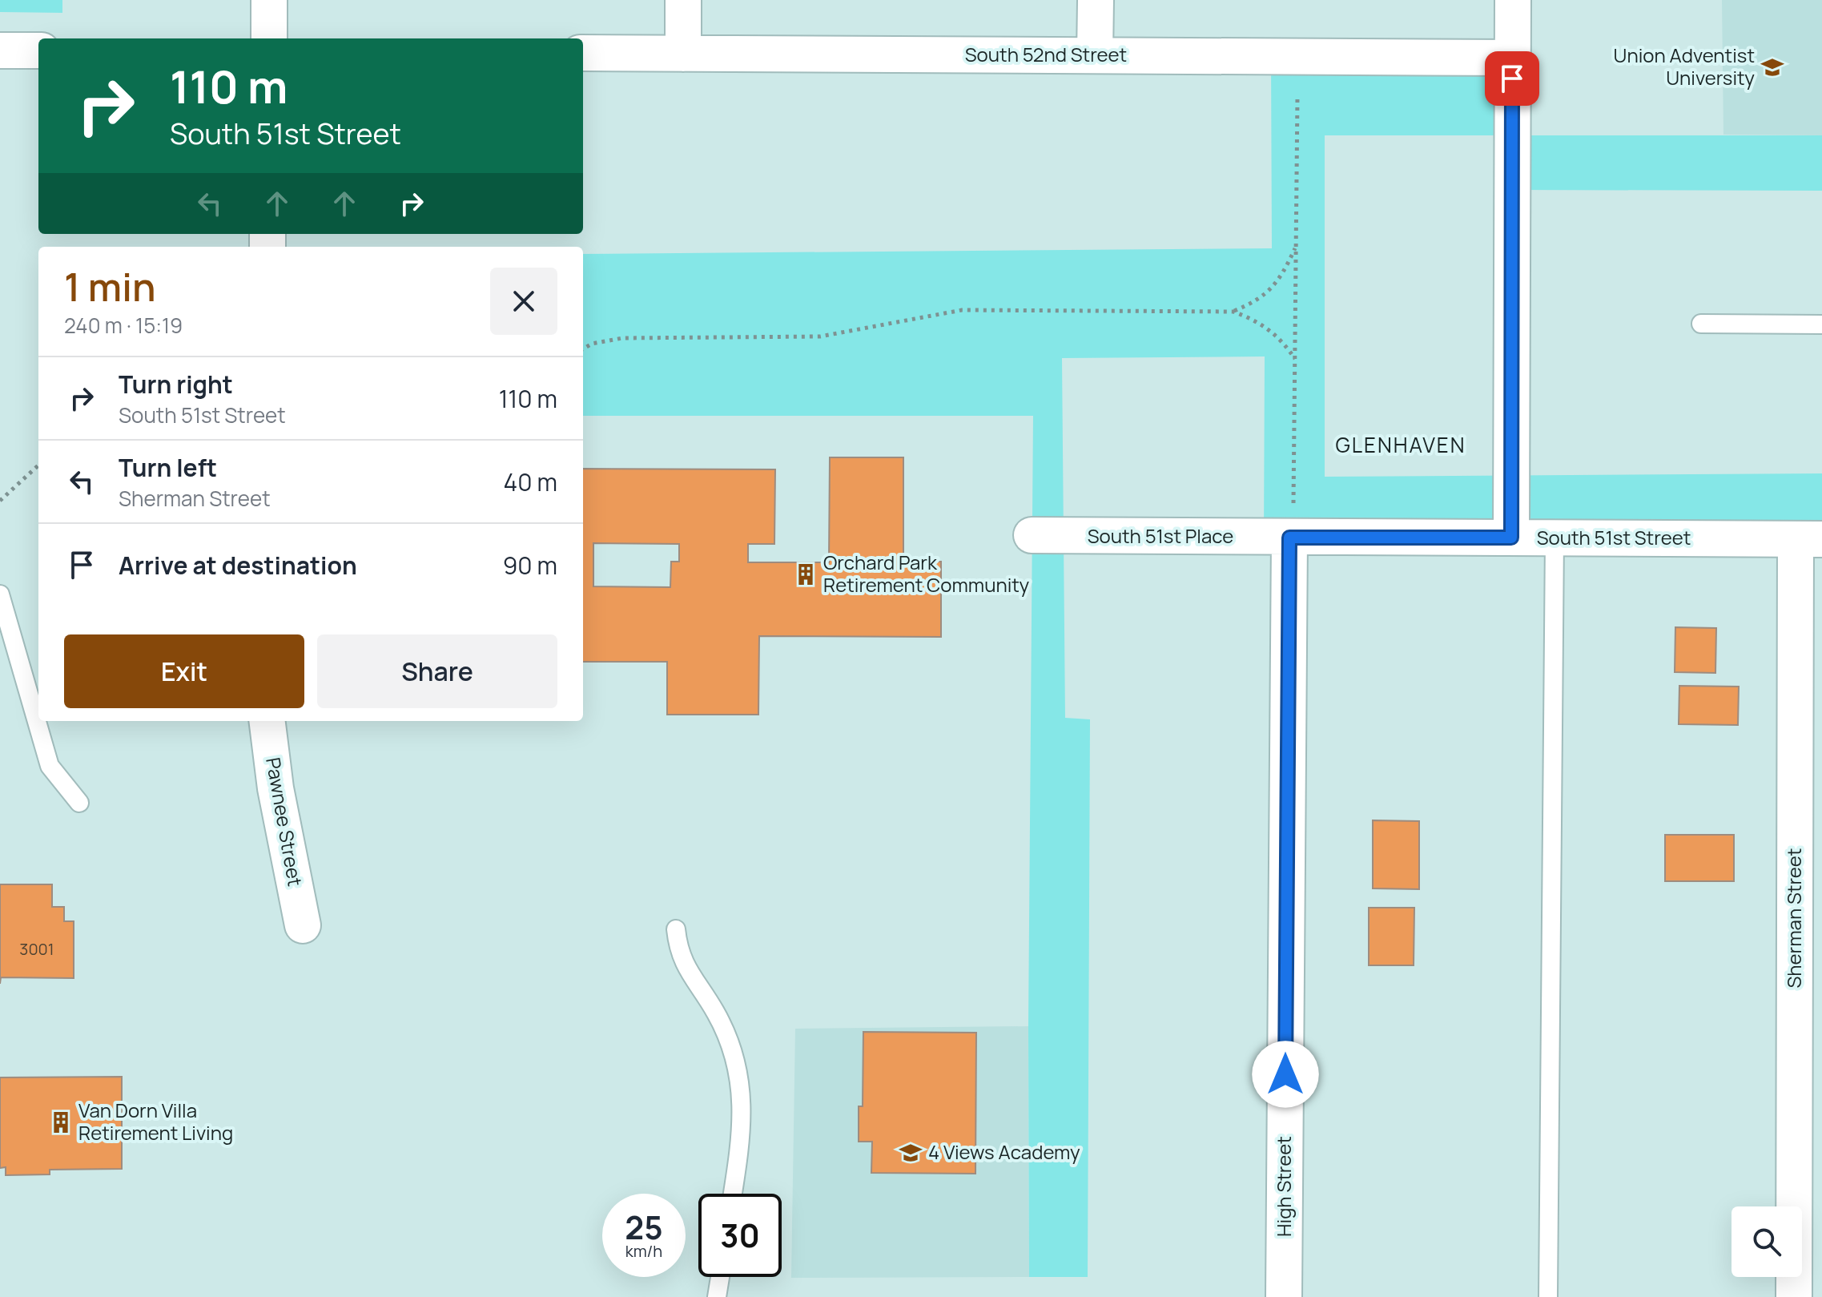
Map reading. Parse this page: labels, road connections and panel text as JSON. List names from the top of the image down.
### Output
{
  "streets": {
    "street": [
      "South 52nd Street",
      "South 51st Place",
      "South 51st Street",
      "Pawnee Street",
      "Sherman Street",
      "High Street"
    ]
  },
  "crossings": [
    ["South 51st Place", "South 51st Street"],
    ["South 51st Place", "High Street"],
    ["South 51st Street", "Sherman Street"],
    ["South 51st Street", "High Street"]
  ],
  "districts": ["GLENHAVEN"],
  "places": {
    "school or university": ["Union Adventist University", "4 Views Academy"],
    "building": ["Orchard Park Retirement Community", "Van Dorn Villa Retirement Living"]
  },
  "house_numbers": ["3001"],
  "page": {
    "turn": ["110 m", "South 51st Street"],
    "heading": ["1 min", "240 m · 15:19"],
    "list": [
      {
        "name": "Turn right",
        "note": "South 51st Street",
        "value": "110 m"
      },
      {
        "name": "Turn left",
        "note": "Sherman Street",
        "value": "40 m"
      },
      {
        "name": "Arrive at destination",
        "value": "90 m"
      }
    ],
    "buttons": ["Exit", "Share"],
    "speed": "25 km/h",
    "limit": "30"
  }
}
